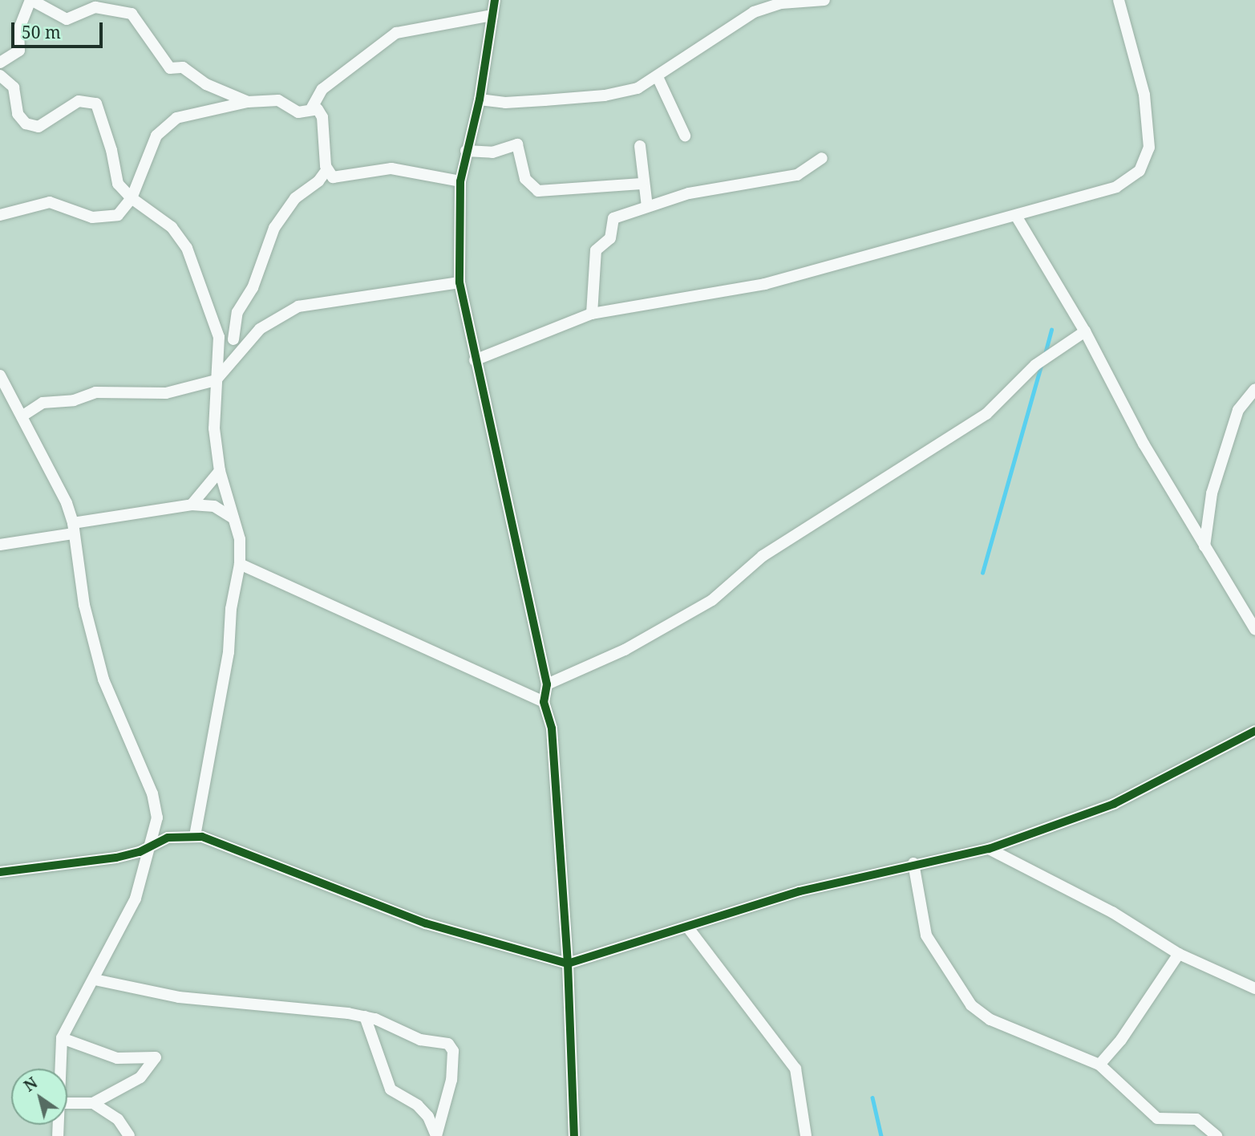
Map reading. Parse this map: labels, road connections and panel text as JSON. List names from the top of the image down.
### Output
{
  "scale_bar": "50 m",
  "north": "top left"
}
